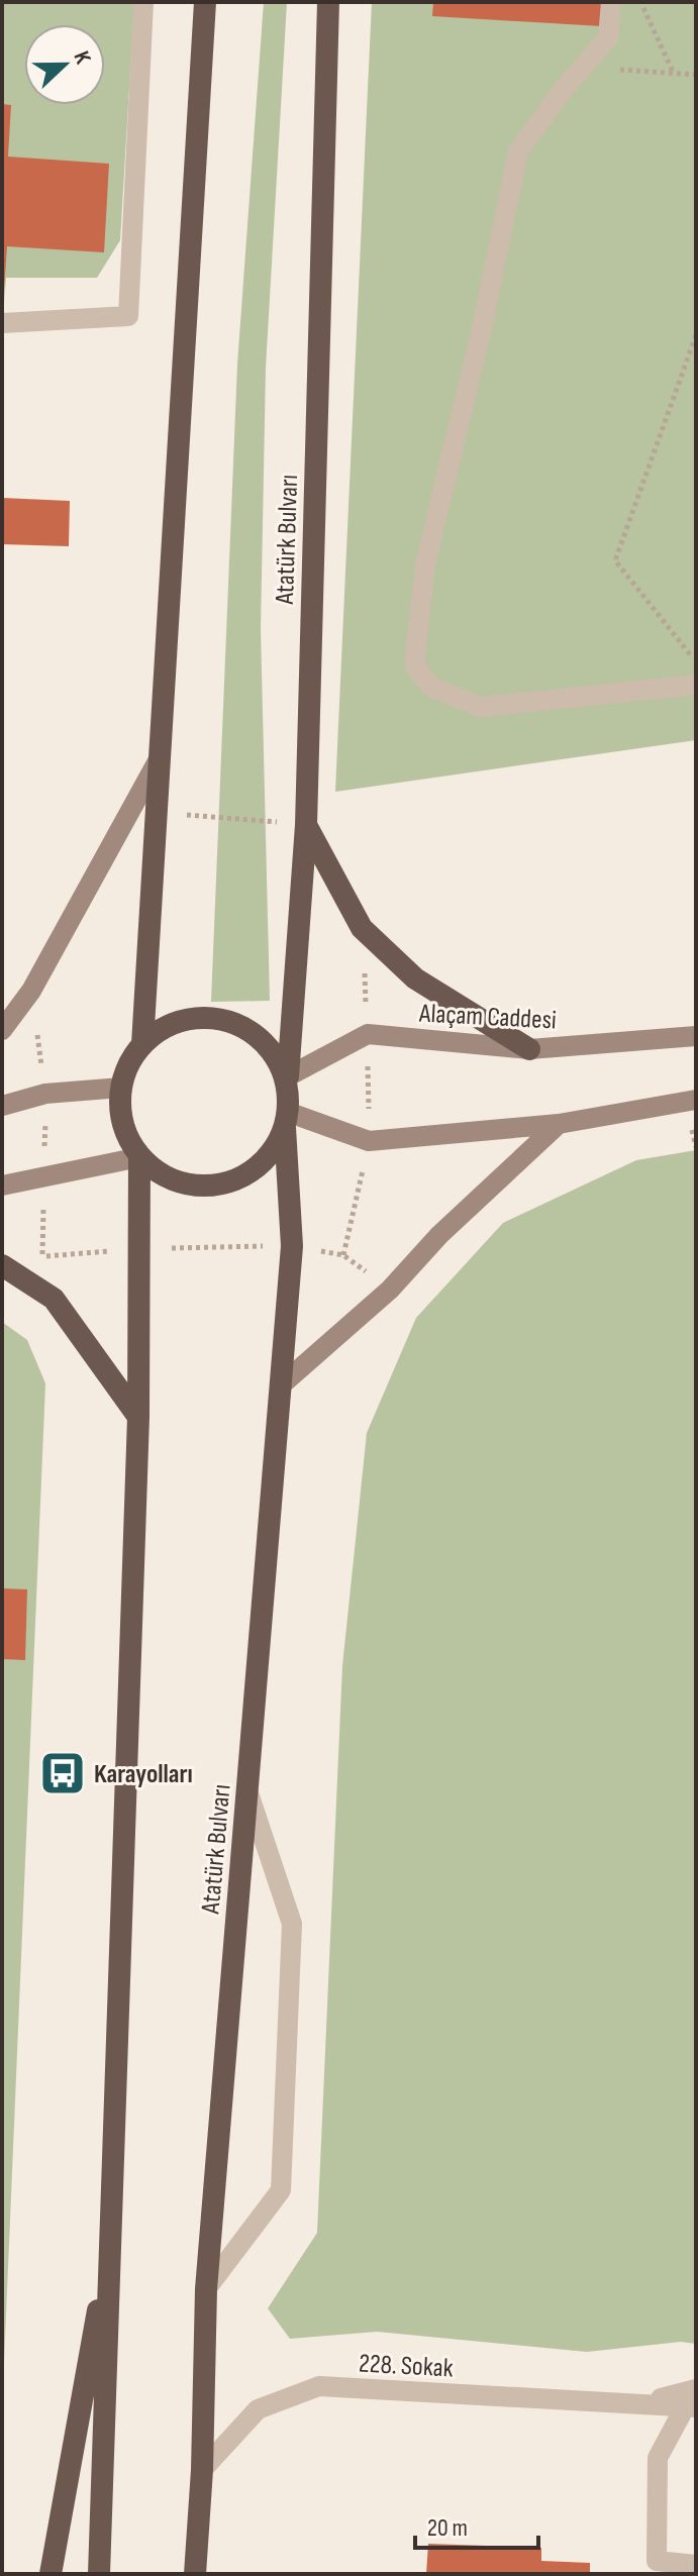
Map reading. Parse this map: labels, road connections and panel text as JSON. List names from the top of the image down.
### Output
{
  "streets": {
    "highway": ["Atatürk Bulvarı"],
    "main road": ["Alaçam Caddesi"],
    "street": ["228. Sokak"]
  },
  "crossings": [
    ["Atatürk Bulvarı", "228. Sokak"]
  ],
  "places": {
    "bus stop": ["Karayolları"]
  },
  "scale_bar": "20 m",
  "north": "right"
}
